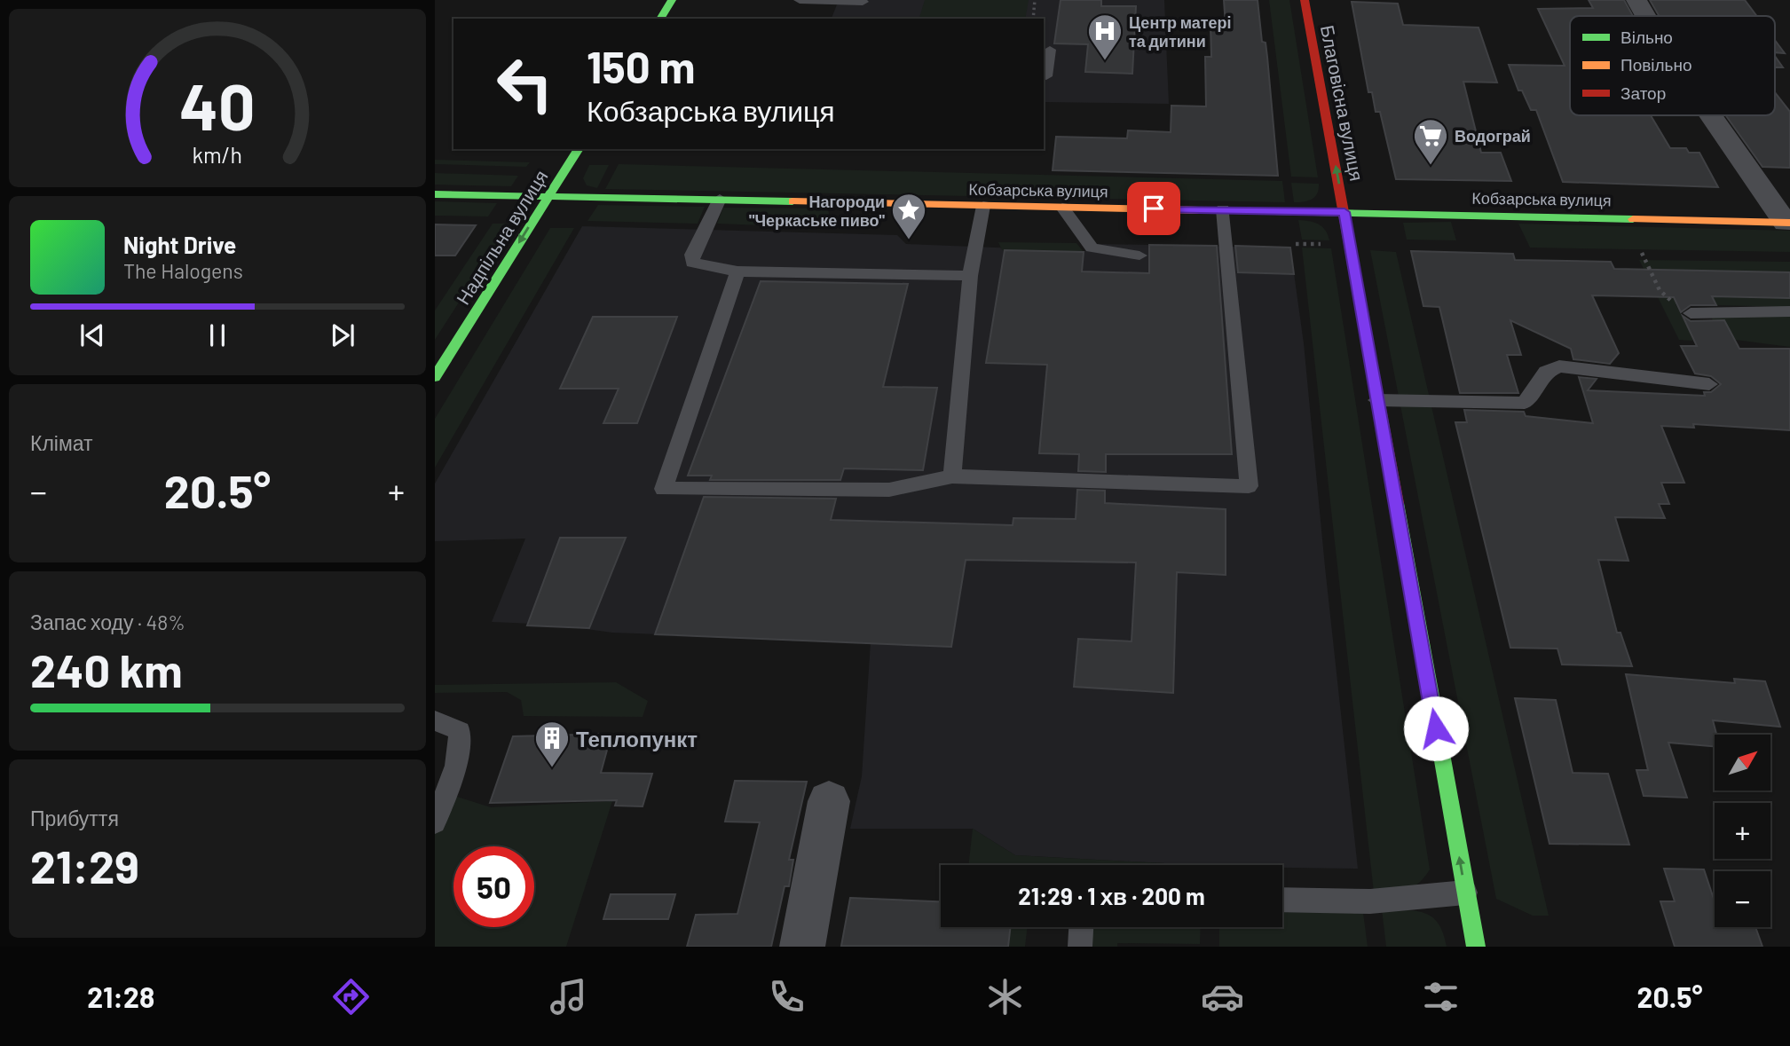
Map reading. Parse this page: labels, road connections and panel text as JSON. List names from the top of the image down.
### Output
{
  "streets": {
    "main road": ["Благовісна вулиця", "Кобзарська вулиця", "Надпільна вулиця"]
  },
  "crossings": [
    ["Благовісна вулиця", "Кобзарська вулиця"],
    ["Кобзарська вулиця", "Надпільна вулиця"]
  ],
  "one_way": ["Благовісна вулиця", "Надпільна вулиця"],
  "places": {
    "hospital": ["Центр матері та дитини"],
    "supermarket": ["Водограй"],
    "place": ["Нагороди \"Черкаське пиво\""],
    "building": ["Теплопункт"]
  },
  "legend": ["Вільно", "Повільно", "Затор"],
  "north": "top right",
  "page": {
    "turn": ["150 m", "Кобзарська вулиця"],
    "song": ["Night Drive", "The Halogens"],
    "tile": [
      "Клімат",
      ["Запас ходу · 48%", "240 km"],
      ["Прибуття", "21:29"]
    ],
    "heat": ["−", "20.5°", "+"],
    "map_buttons": ["+", "−"],
    "limit": "50",
    "trip": "21:29 · 1 хв · 200 m",
    "tabs": ["21:28", "20.5°"],
    "gauge": ["40", "km/h"]
  }
}
